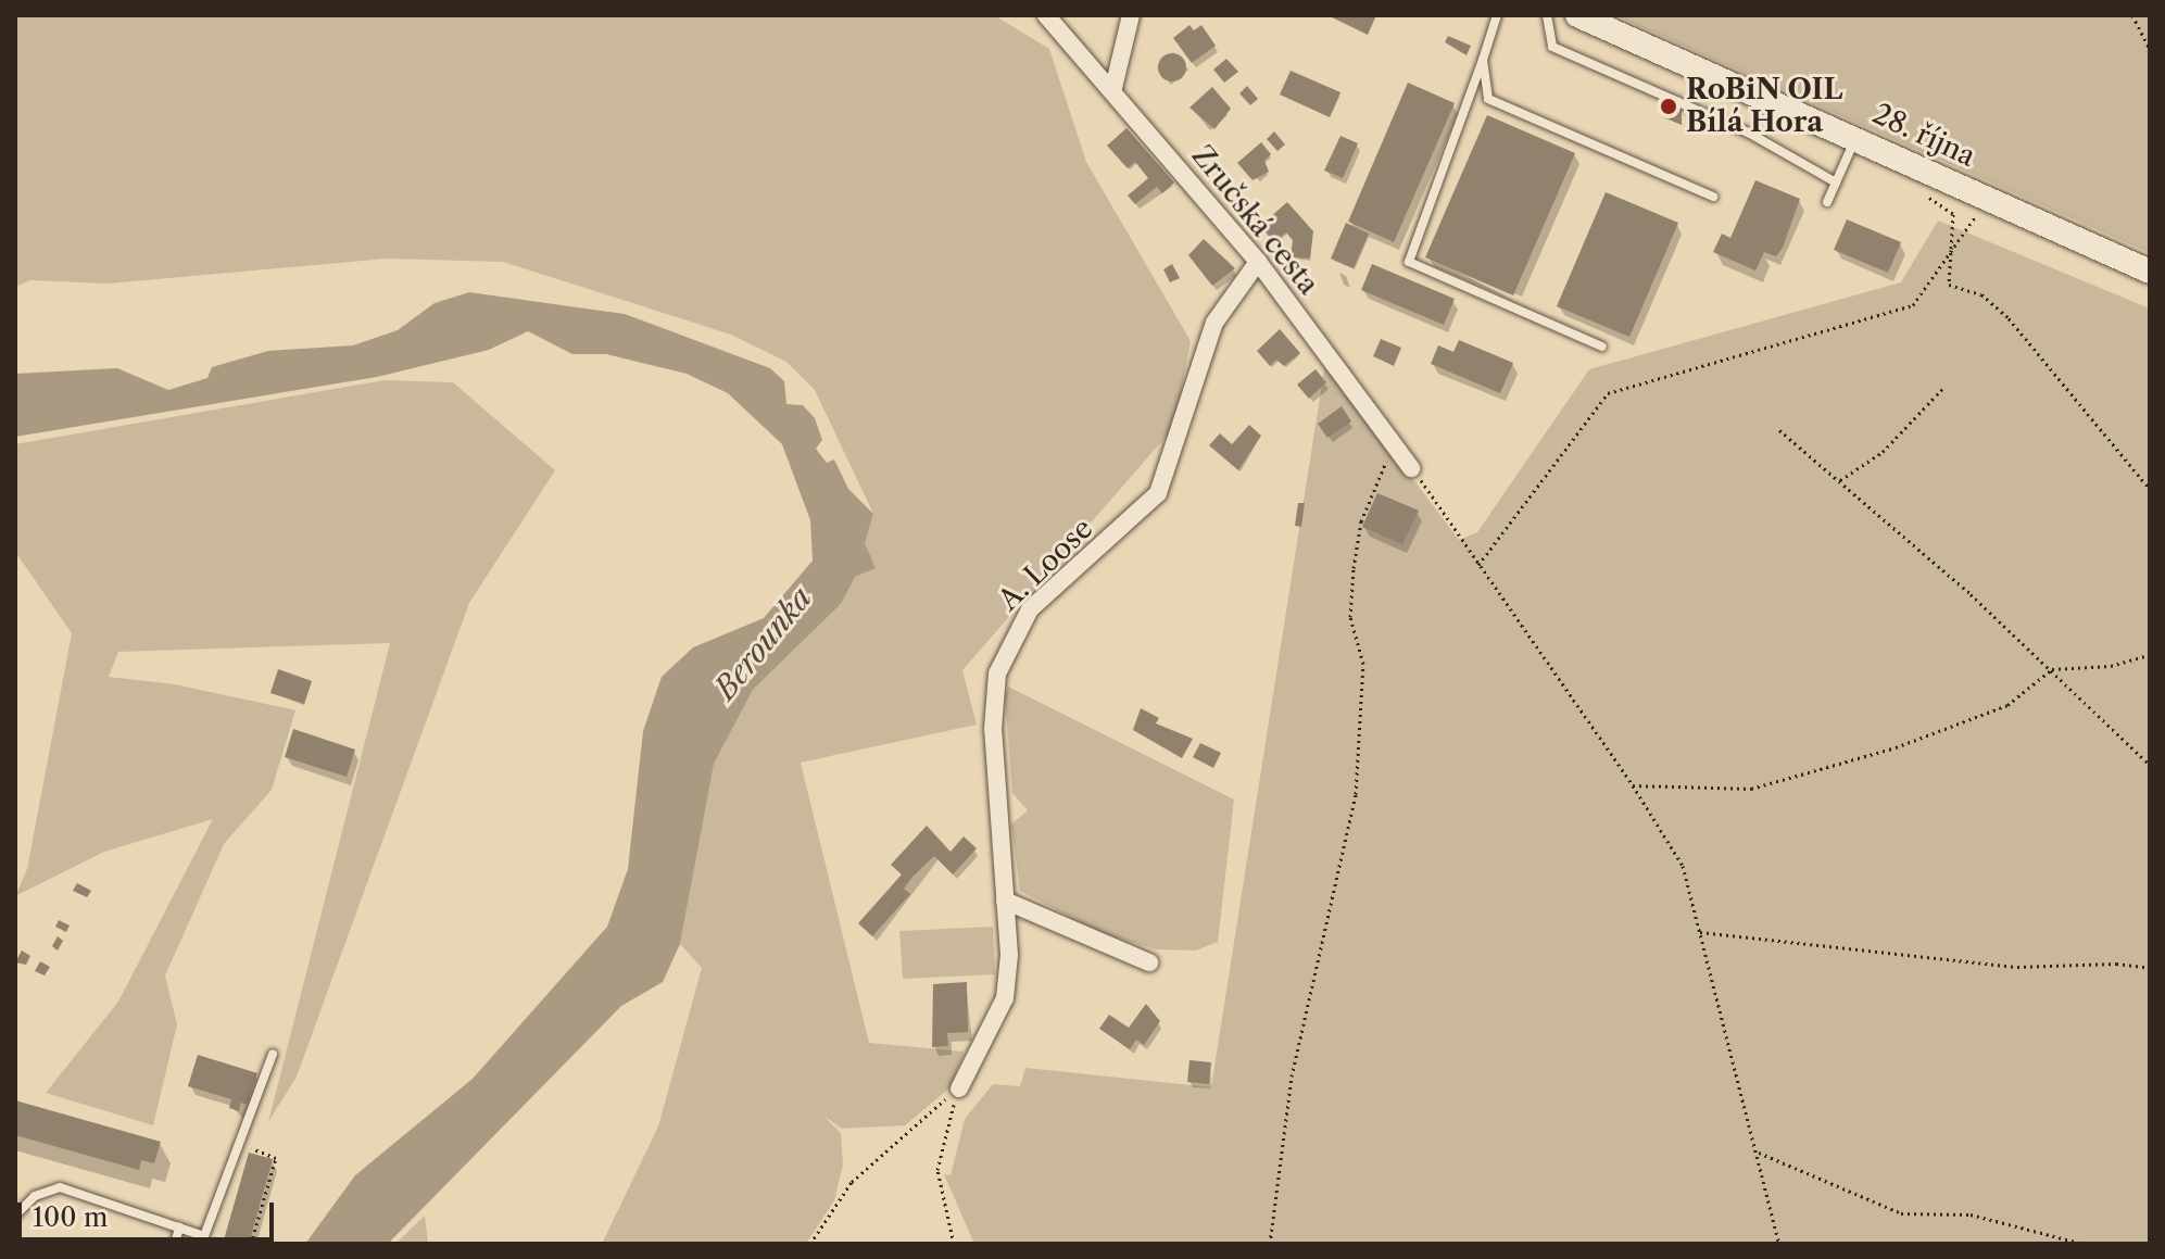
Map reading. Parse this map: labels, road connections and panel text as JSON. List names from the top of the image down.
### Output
{
  "streets": {
    "main road": ["28. října"],
    "street": ["Zručská cesta", "A. Loose"]
  },
  "crossings": [
    ["Zručská cesta", "A. Loose"]
  ],
  "water": ["Berounka"],
  "places": ["RoBiN OIL Bílá Hora"],
  "scale_bar": "100 m"
}
